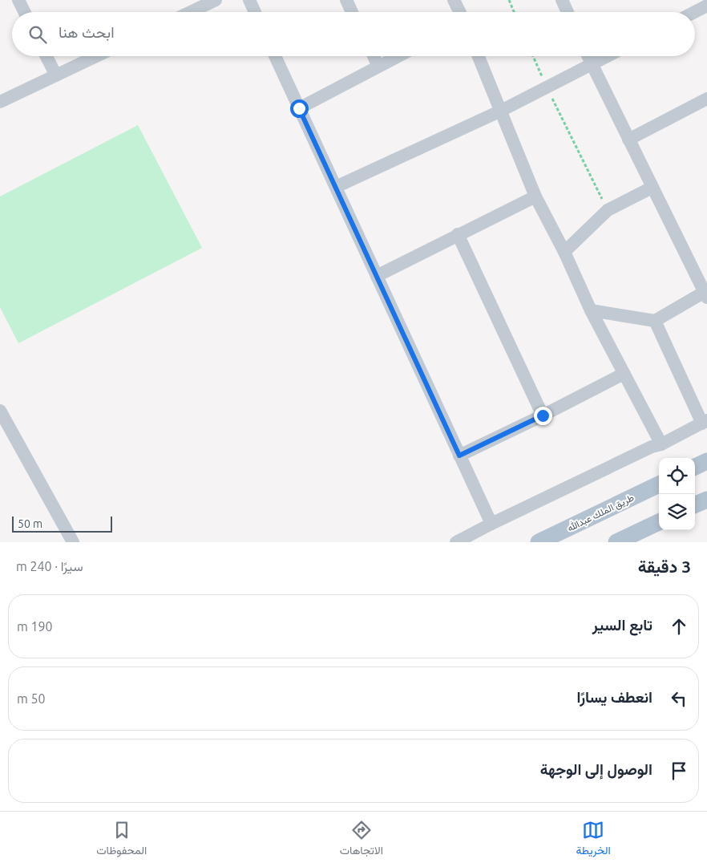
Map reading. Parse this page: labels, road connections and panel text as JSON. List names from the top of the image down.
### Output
{
  "streets": {
    "main road": ["طريق الملك عبدالله"]
  },
  "scale_bar": "50 m",
  "page": {
    "search": "ابحث هنا",
    "scale": "50 m",
    "heading": ["3 دقيقة", "سيرًا · 240 m"],
    "list": [
      ["تابع السير", "190 m"],
      ["انعطف يسارًا", "50 m"],
      "الوصول إلى الوجهة"
    ],
    "nav": ["الخريطة", "الاتجاهات", "المحفوظات"]
  }
}
